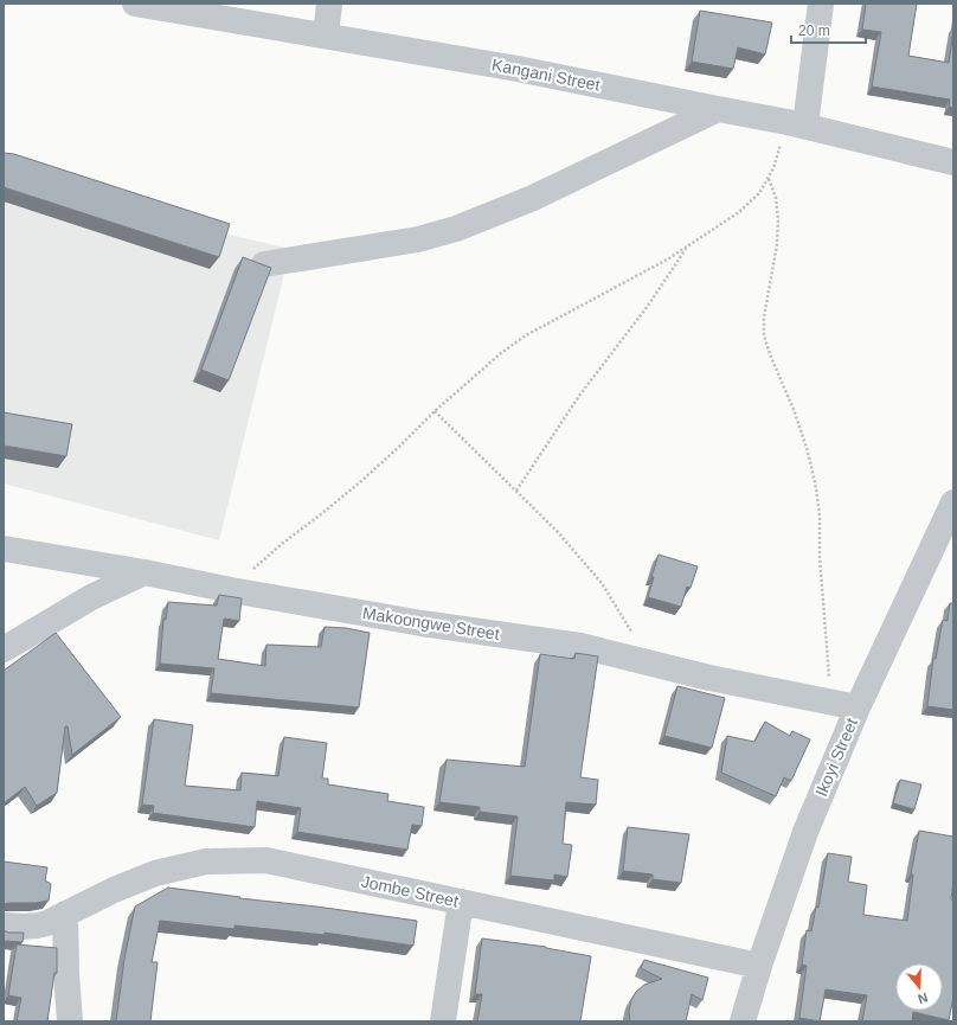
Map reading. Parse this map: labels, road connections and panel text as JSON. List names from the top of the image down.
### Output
{
  "streets": {
    "street": [
      "Kangani Street",
      "Makoongwe Street",
      "Ikoyi Street",
      "Jombe Street"
    ]
  },
  "crossings": [
    ["Makoongwe Street", "Ikoyi Street"],
    ["Ikoyi Street", "Jombe Street"]
  ],
  "scale_bar": "20 m",
  "north": "bottom"
}
